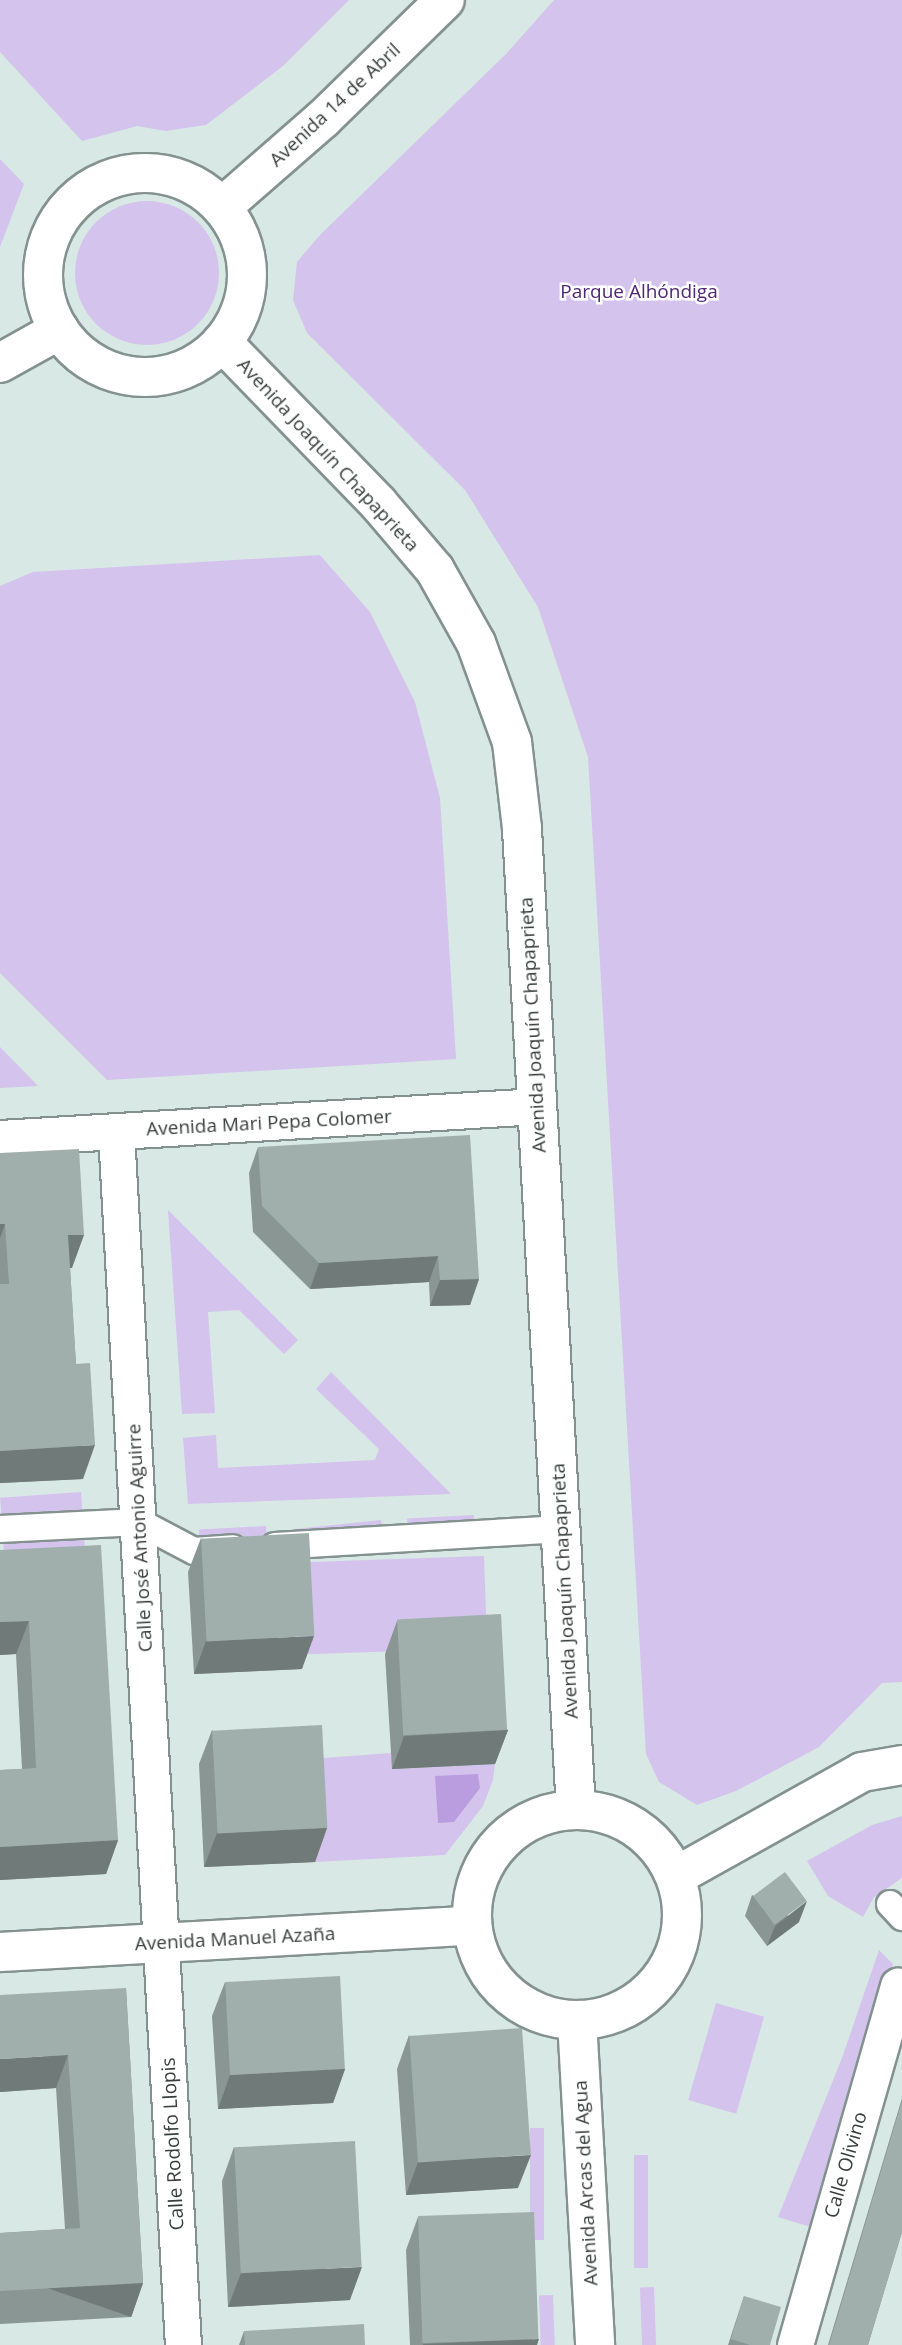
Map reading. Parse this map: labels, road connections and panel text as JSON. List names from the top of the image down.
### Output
{
  "streets": {
    "street": [
      "Avenida 14 de Abril",
      "Avenida Joaquín Chapaprieta",
      "Avenida Mari Pepa Colomer",
      "Calle José Antonio Aguirre",
      "Avenida Manuel Azaña",
      "Calle Rodolfo Llopis",
      "Calle Olivino",
      "Avenida Arcas del Agua"
    ]
  },
  "crossings": [
    ["Avenida 14 de Abril", "Avenida Joaquín Chapaprieta"],
    ["Avenida Joaquín Chapaprieta", "Avenida Mari Pepa Colomer"],
    ["Avenida Joaquín Chapaprieta", "Avenida Manuel Azaña"],
    ["Avenida Joaquín Chapaprieta", "Avenida Arcas del Agua"],
    ["Avenida Mari Pepa Colomer", "Calle José Antonio Aguirre"],
    ["Calle José Antonio Aguirre", "Avenida Manuel Azaña"],
    ["Calle José Antonio Aguirre", "Calle Rodolfo Llopis"],
    ["Avenida Manuel Azaña", "Calle Rodolfo Llopis"],
    ["Avenida Manuel Azaña", "Avenida Arcas del Agua"]
  ],
  "parks": ["Parque Alhóndiga"]
}
